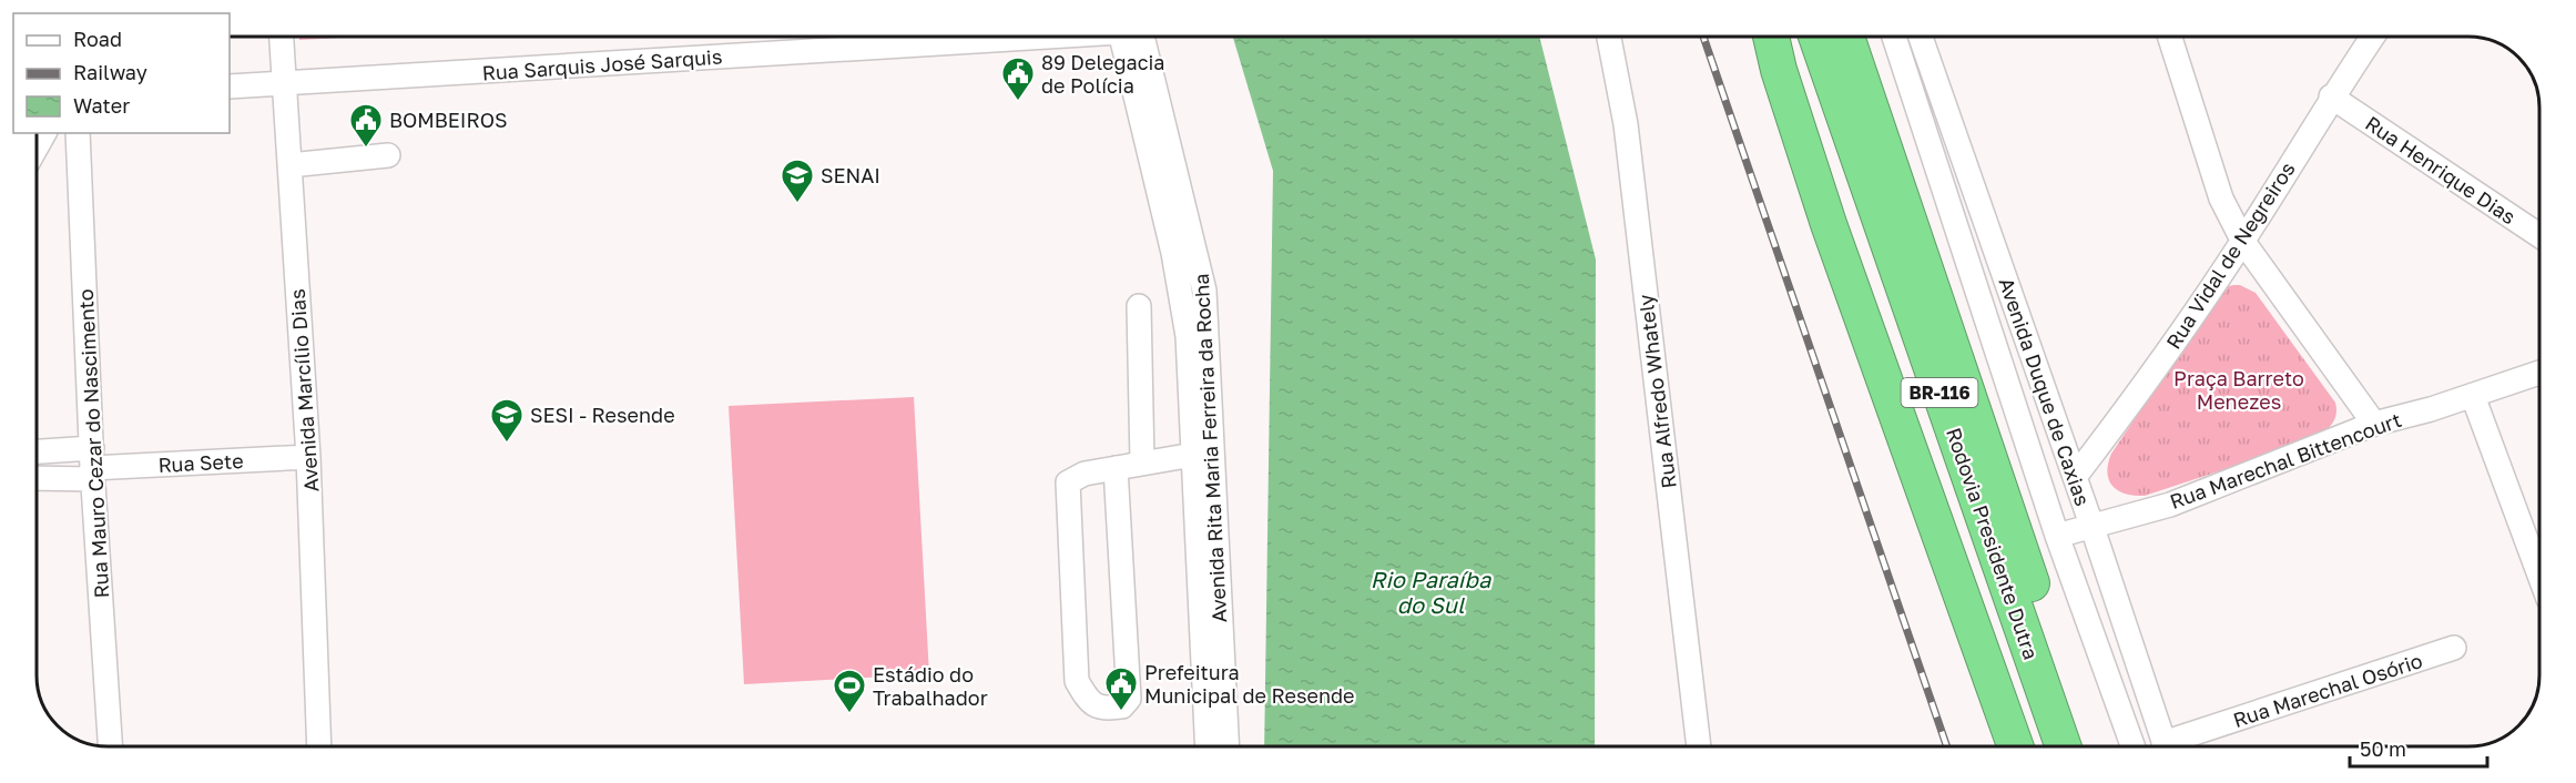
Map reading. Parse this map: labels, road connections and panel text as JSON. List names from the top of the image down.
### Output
{
  "streets": {
    "highway": ["BR-116", "Rodovia Presidente Dutra"],
    "street": [
      "Rua Sarquis José Sarquis",
      "Rua Henrique Dias",
      "Rua Vidal de Negreiros",
      "Avenida Marcílio Dias",
      "Rua Alfredo Whately",
      "Avenida Duque de Caxias",
      "Rua Mauro Cezar do Nascimento",
      "Avenida Rita Maria Ferreira da Rocha",
      "Rua Marechal Bittencourt",
      "Rua Sete",
      "Rua Marechal Osório"
    ]
  },
  "crossings": [
    ["Rua Sarquis José Sarquis", "Avenida Marcílio Dias"],
    ["Rua Henrique Dias", "Rua Vidal de Negreiros"],
    ["Rua Vidal de Negreiros", "Avenida Duque de Caxias"],
    ["Avenida Marcílio Dias", "Rua Sete"],
    ["Avenida Duque de Caxias", "Rua Marechal Bittencourt"],
    ["Rua Mauro Cezar do Nascimento", "Rua Sete"]
  ],
  "water": ["Rio Paraíba do Sul"],
  "parks": ["Praça Barreto Menezes"],
  "places": {
    "public building": ["89 Delegacia de Polícia", "BOMBEIROS", "Prefeitura Municipal de Resende"],
    "school or university": ["SENAI", "SESI - Resende"],
    "sports": ["Estádio do Trabalhador"]
  },
  "legend": ["Road", "Railway", "Water"],
  "scale_bar": "50 m"
}
